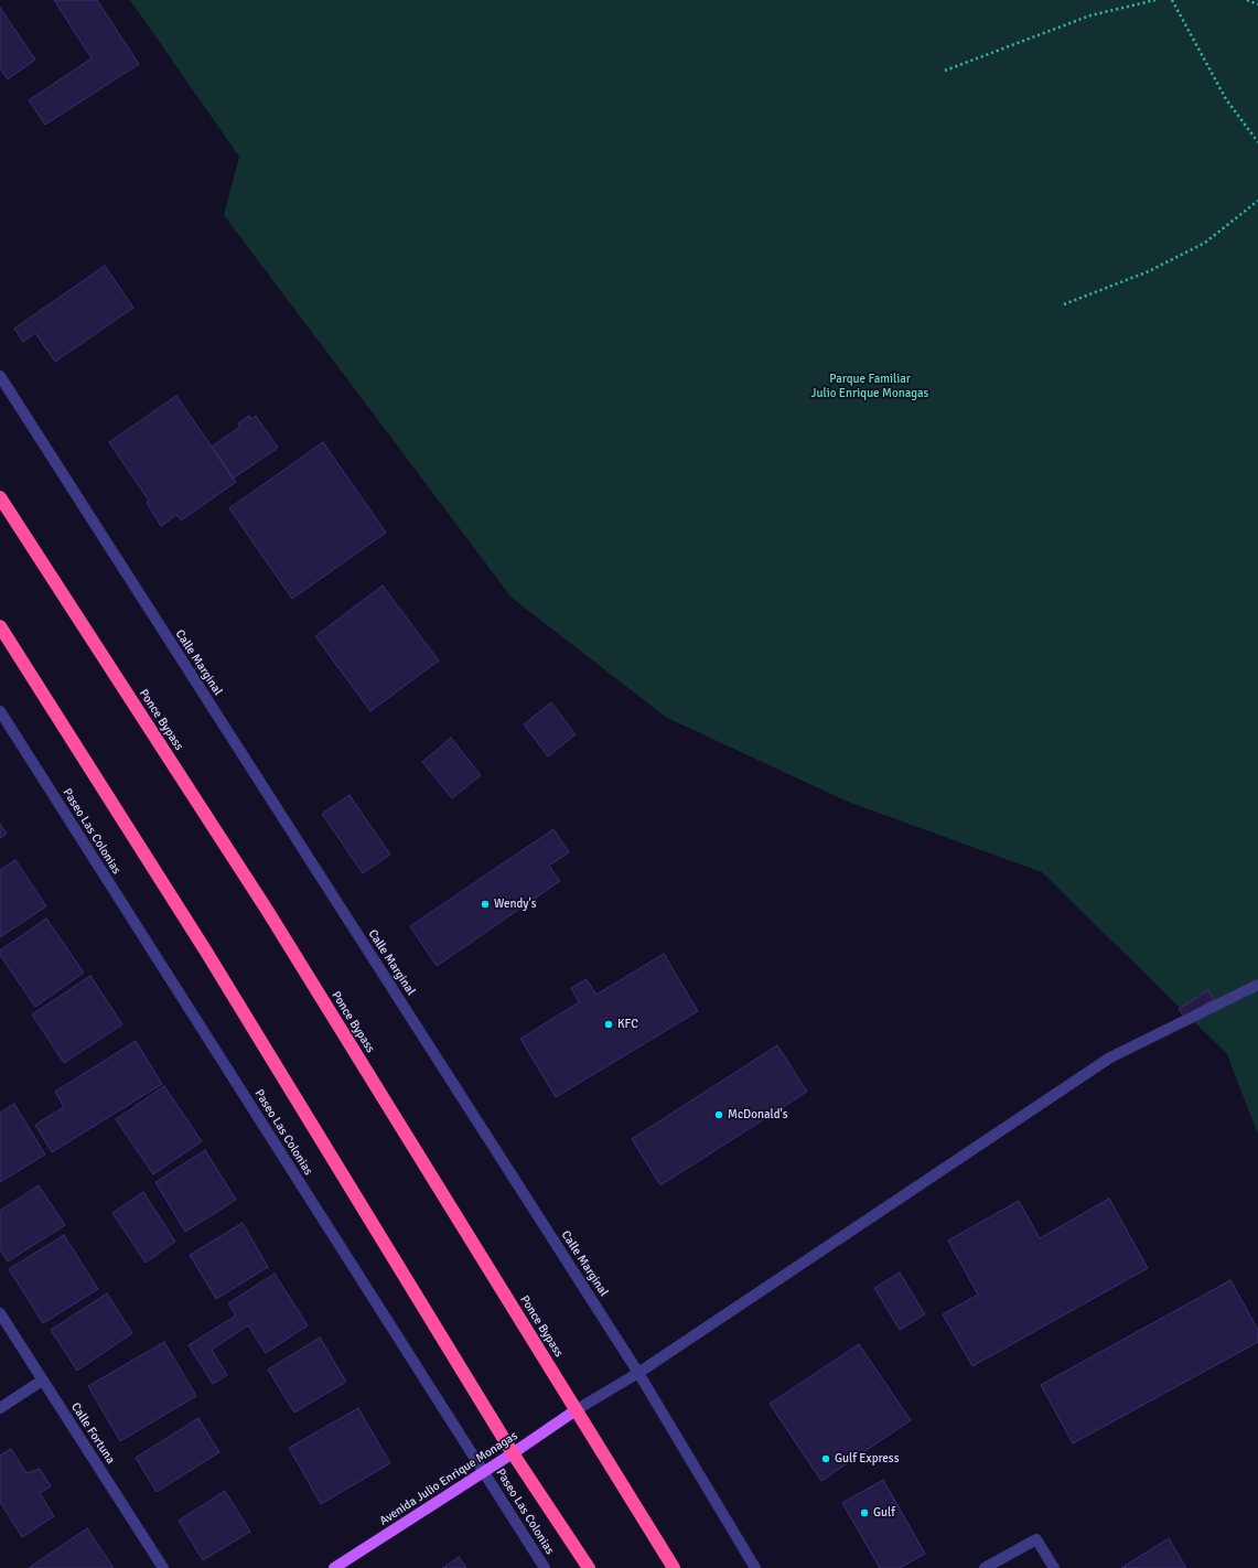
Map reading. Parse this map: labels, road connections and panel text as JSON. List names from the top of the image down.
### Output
{
  "streets": {
    "highway": ["Ponce Bypass"],
    "main road": ["Avenida Julio Enrique Monagas"],
    "street": ["Calle Marginal", "Paseo Las Colonias", "Calle Fortuna"]
  },
  "crossings": [
    ["Ponce Bypass", "Avenida Julio Enrique Monagas"],
    ["Paseo Las Colonias", "Avenida Julio Enrique Monagas"]
  ],
  "parks": ["Parque Familiar Julio Enrique Monagas"],
  "places": [
    "Wendy's",
    "KFC",
    "McDonald's",
    "Gulf Express",
    "Gulf"
  ]
}
